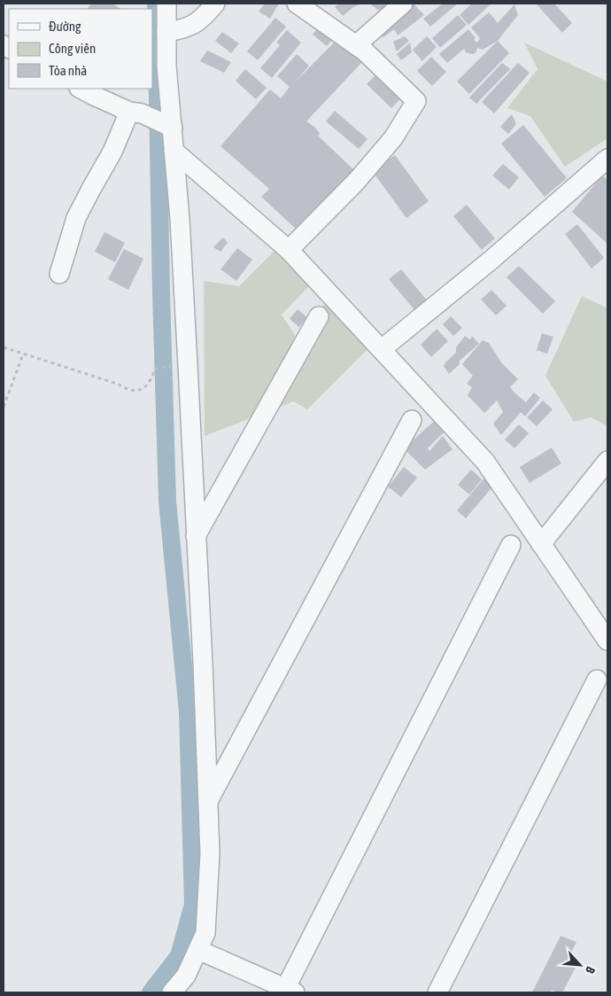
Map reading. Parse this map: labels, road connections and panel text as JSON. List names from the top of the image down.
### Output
{
  "legend": ["Đường", "Công viên", "Tòa nhà"],
  "north": "bottom right"
}
